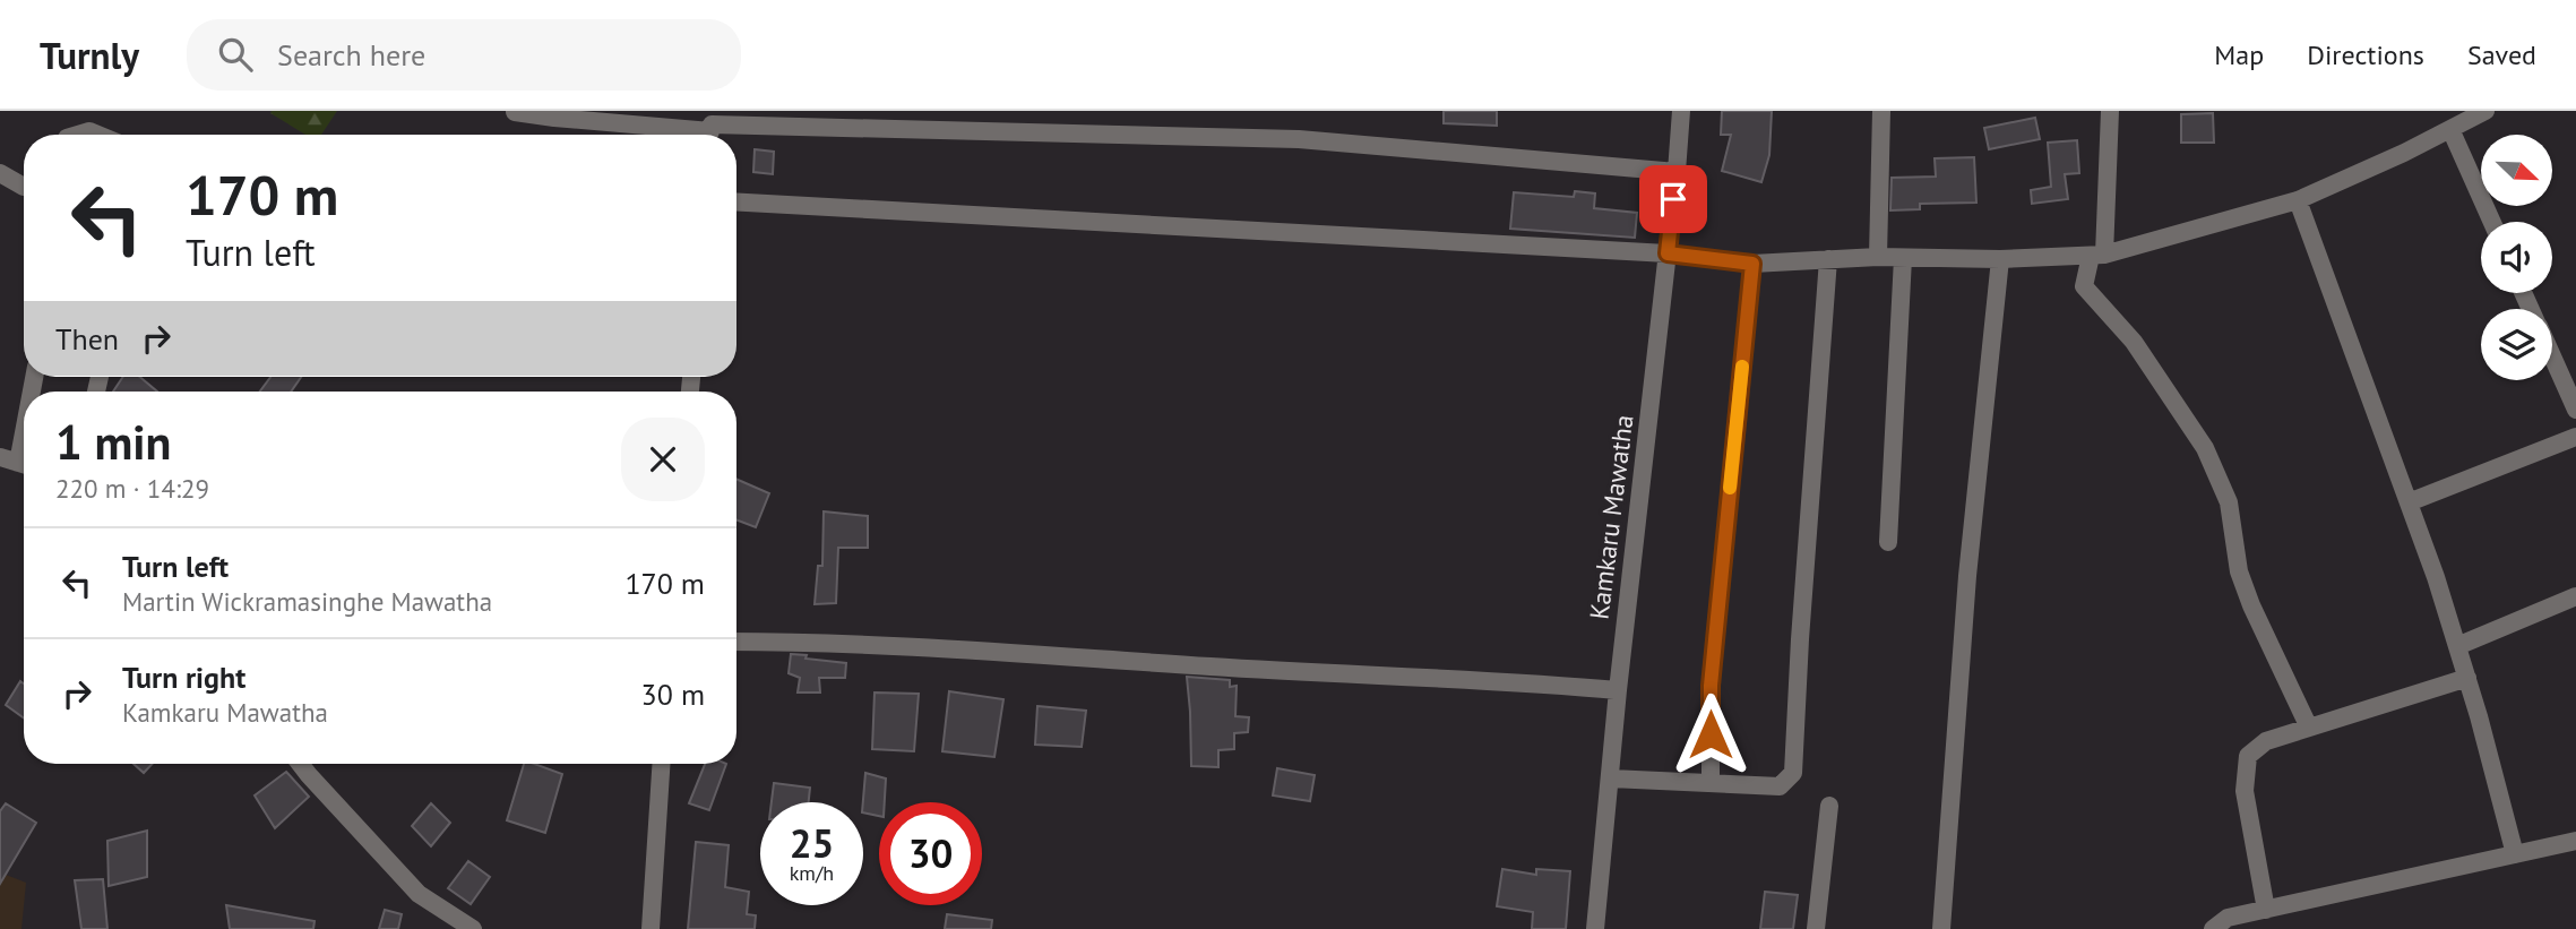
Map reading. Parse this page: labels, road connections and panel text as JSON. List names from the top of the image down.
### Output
{
  "streets": {
    "street": ["Kamkaru Mawatha"]
  },
  "north": "bottom right",
  "page": {
    "header": "Turnly",
    "search": "Search here",
    "nav": ["Map", "Directions", "Saved"],
    "turn": ["170 m", "Turn left"],
    "then": "Then",
    "heading": ["1 min", "220 m · 14:29"],
    "list": [
      {
        "name": "Turn left",
        "note": "Martin Wickramasinghe Mawatha",
        "value": "170 m"
      },
      {
        "name": "Turn right",
        "note": "Kamkaru Mawatha",
        "value": "30 m"
      }
    ],
    "speed": "25 km/h",
    "limit": "30"
  }
}
